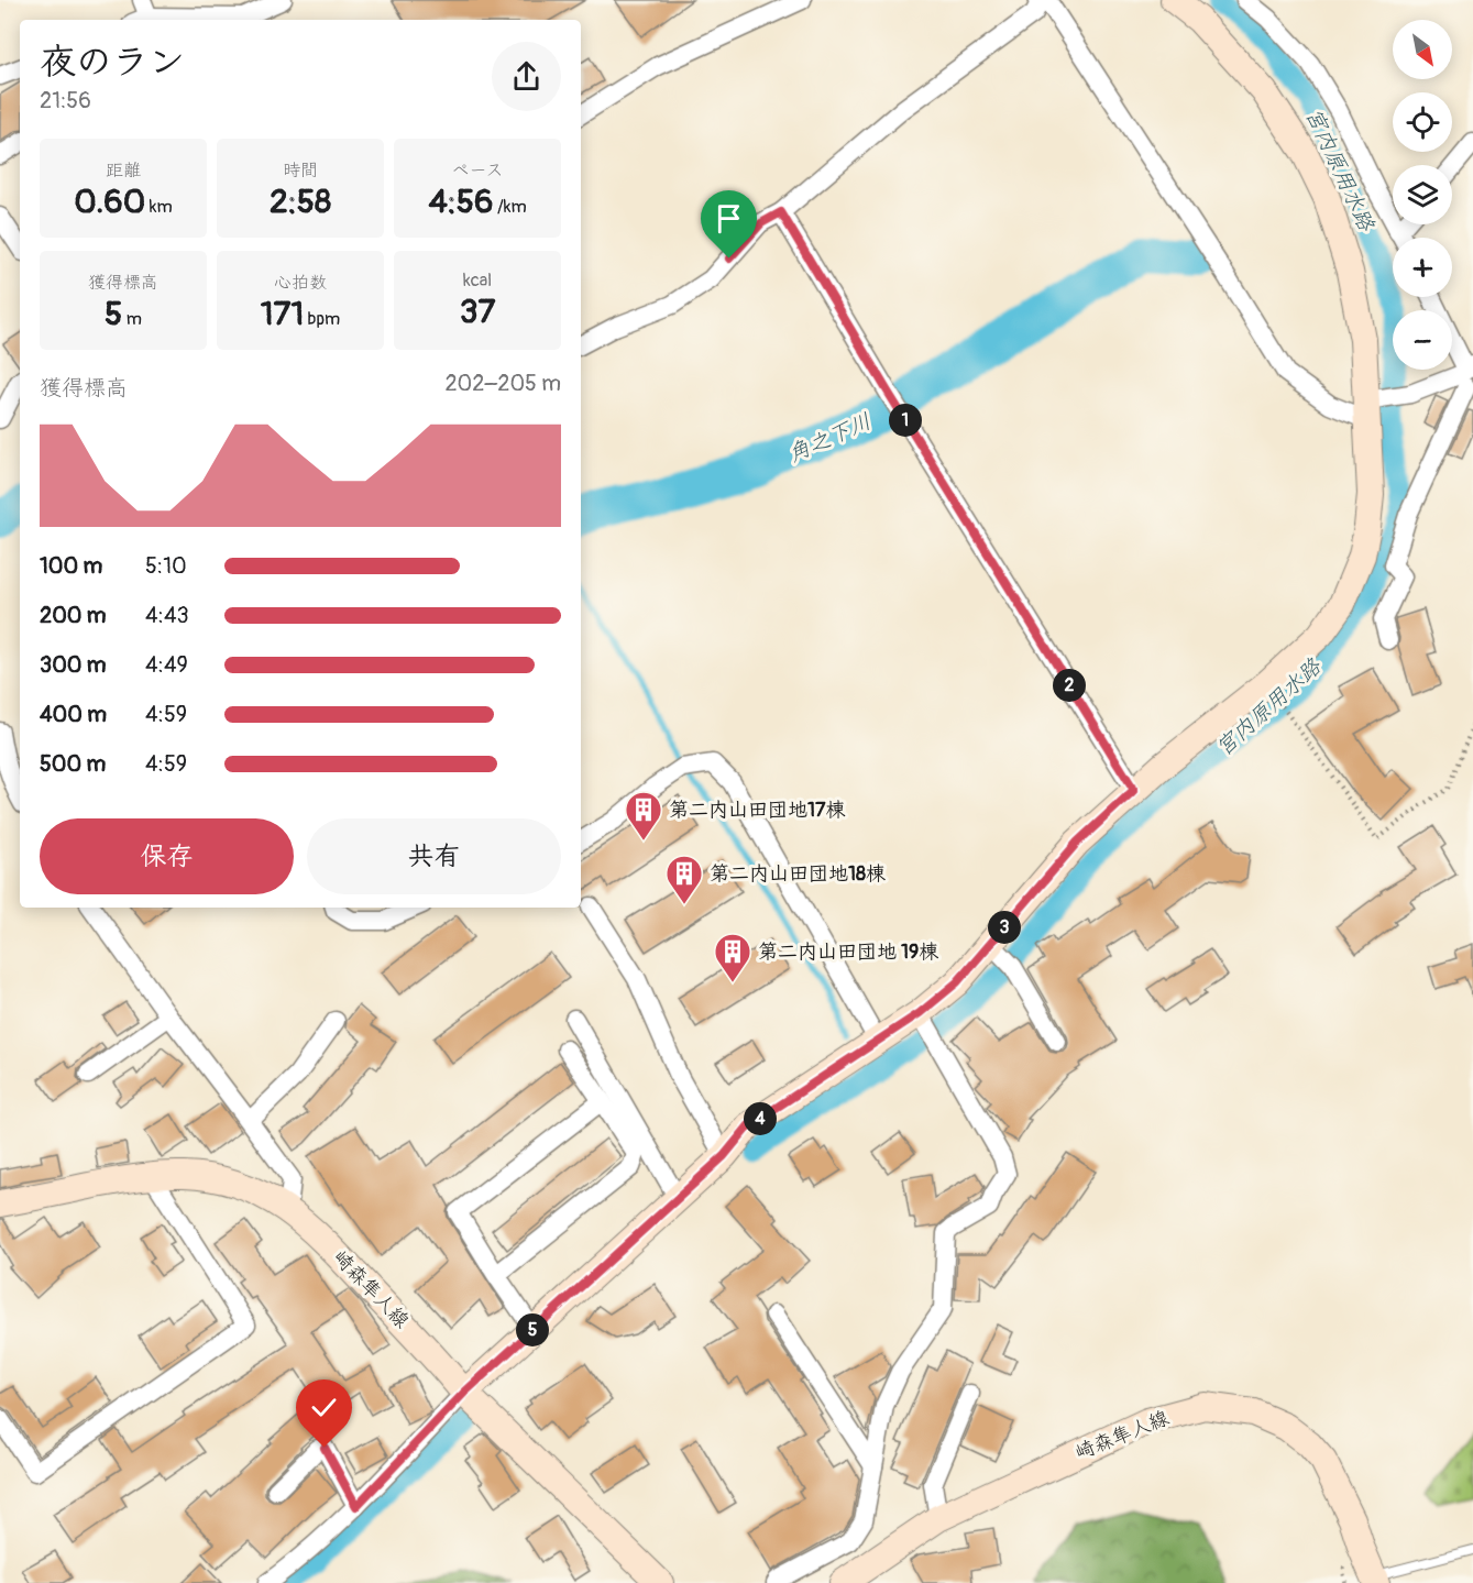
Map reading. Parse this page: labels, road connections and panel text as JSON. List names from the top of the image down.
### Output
{
  "streets": {
    "street": ["崎森隼人線"]
  },
  "water": ["宮内原用水路", "角之下川"],
  "places": {
    "building": ["第二内山田団地17棟", "第二内山田団地18棟", "第二内山田団地 19棟"]
  },
  "north": "bottom right",
  "page": {
    "map_buttons": ["+", "−"],
    "heading": ["夜のラン", "21:56"],
    "stats": [
      ["距離", "0.60 km"],
      ["時間", "2:58"],
      ["ペース", "4:56 /km"],
      ["獲得標高", "5 m"],
      ["心拍数", "171 bpm"],
      ["kcal", "37"]
    ],
    "chart": ["獲得標高", "202–205 m"],
    "pins": [
      "1",
      "2",
      "3",
      "4",
      "5"
    ],
    "list": [
      {
        "name": "100 m",
        "note": "5:10"
      },
      {
        "name": "200 m",
        "note": "4:43"
      },
      {
        "name": "300 m",
        "note": "4:49"
      },
      {
        "name": "400 m",
        "note": "4:59"
      },
      {
        "name": "500 m",
        "note": "4:59"
      }
    ],
    "buttons": ["保存", "共有"]
  }
}
